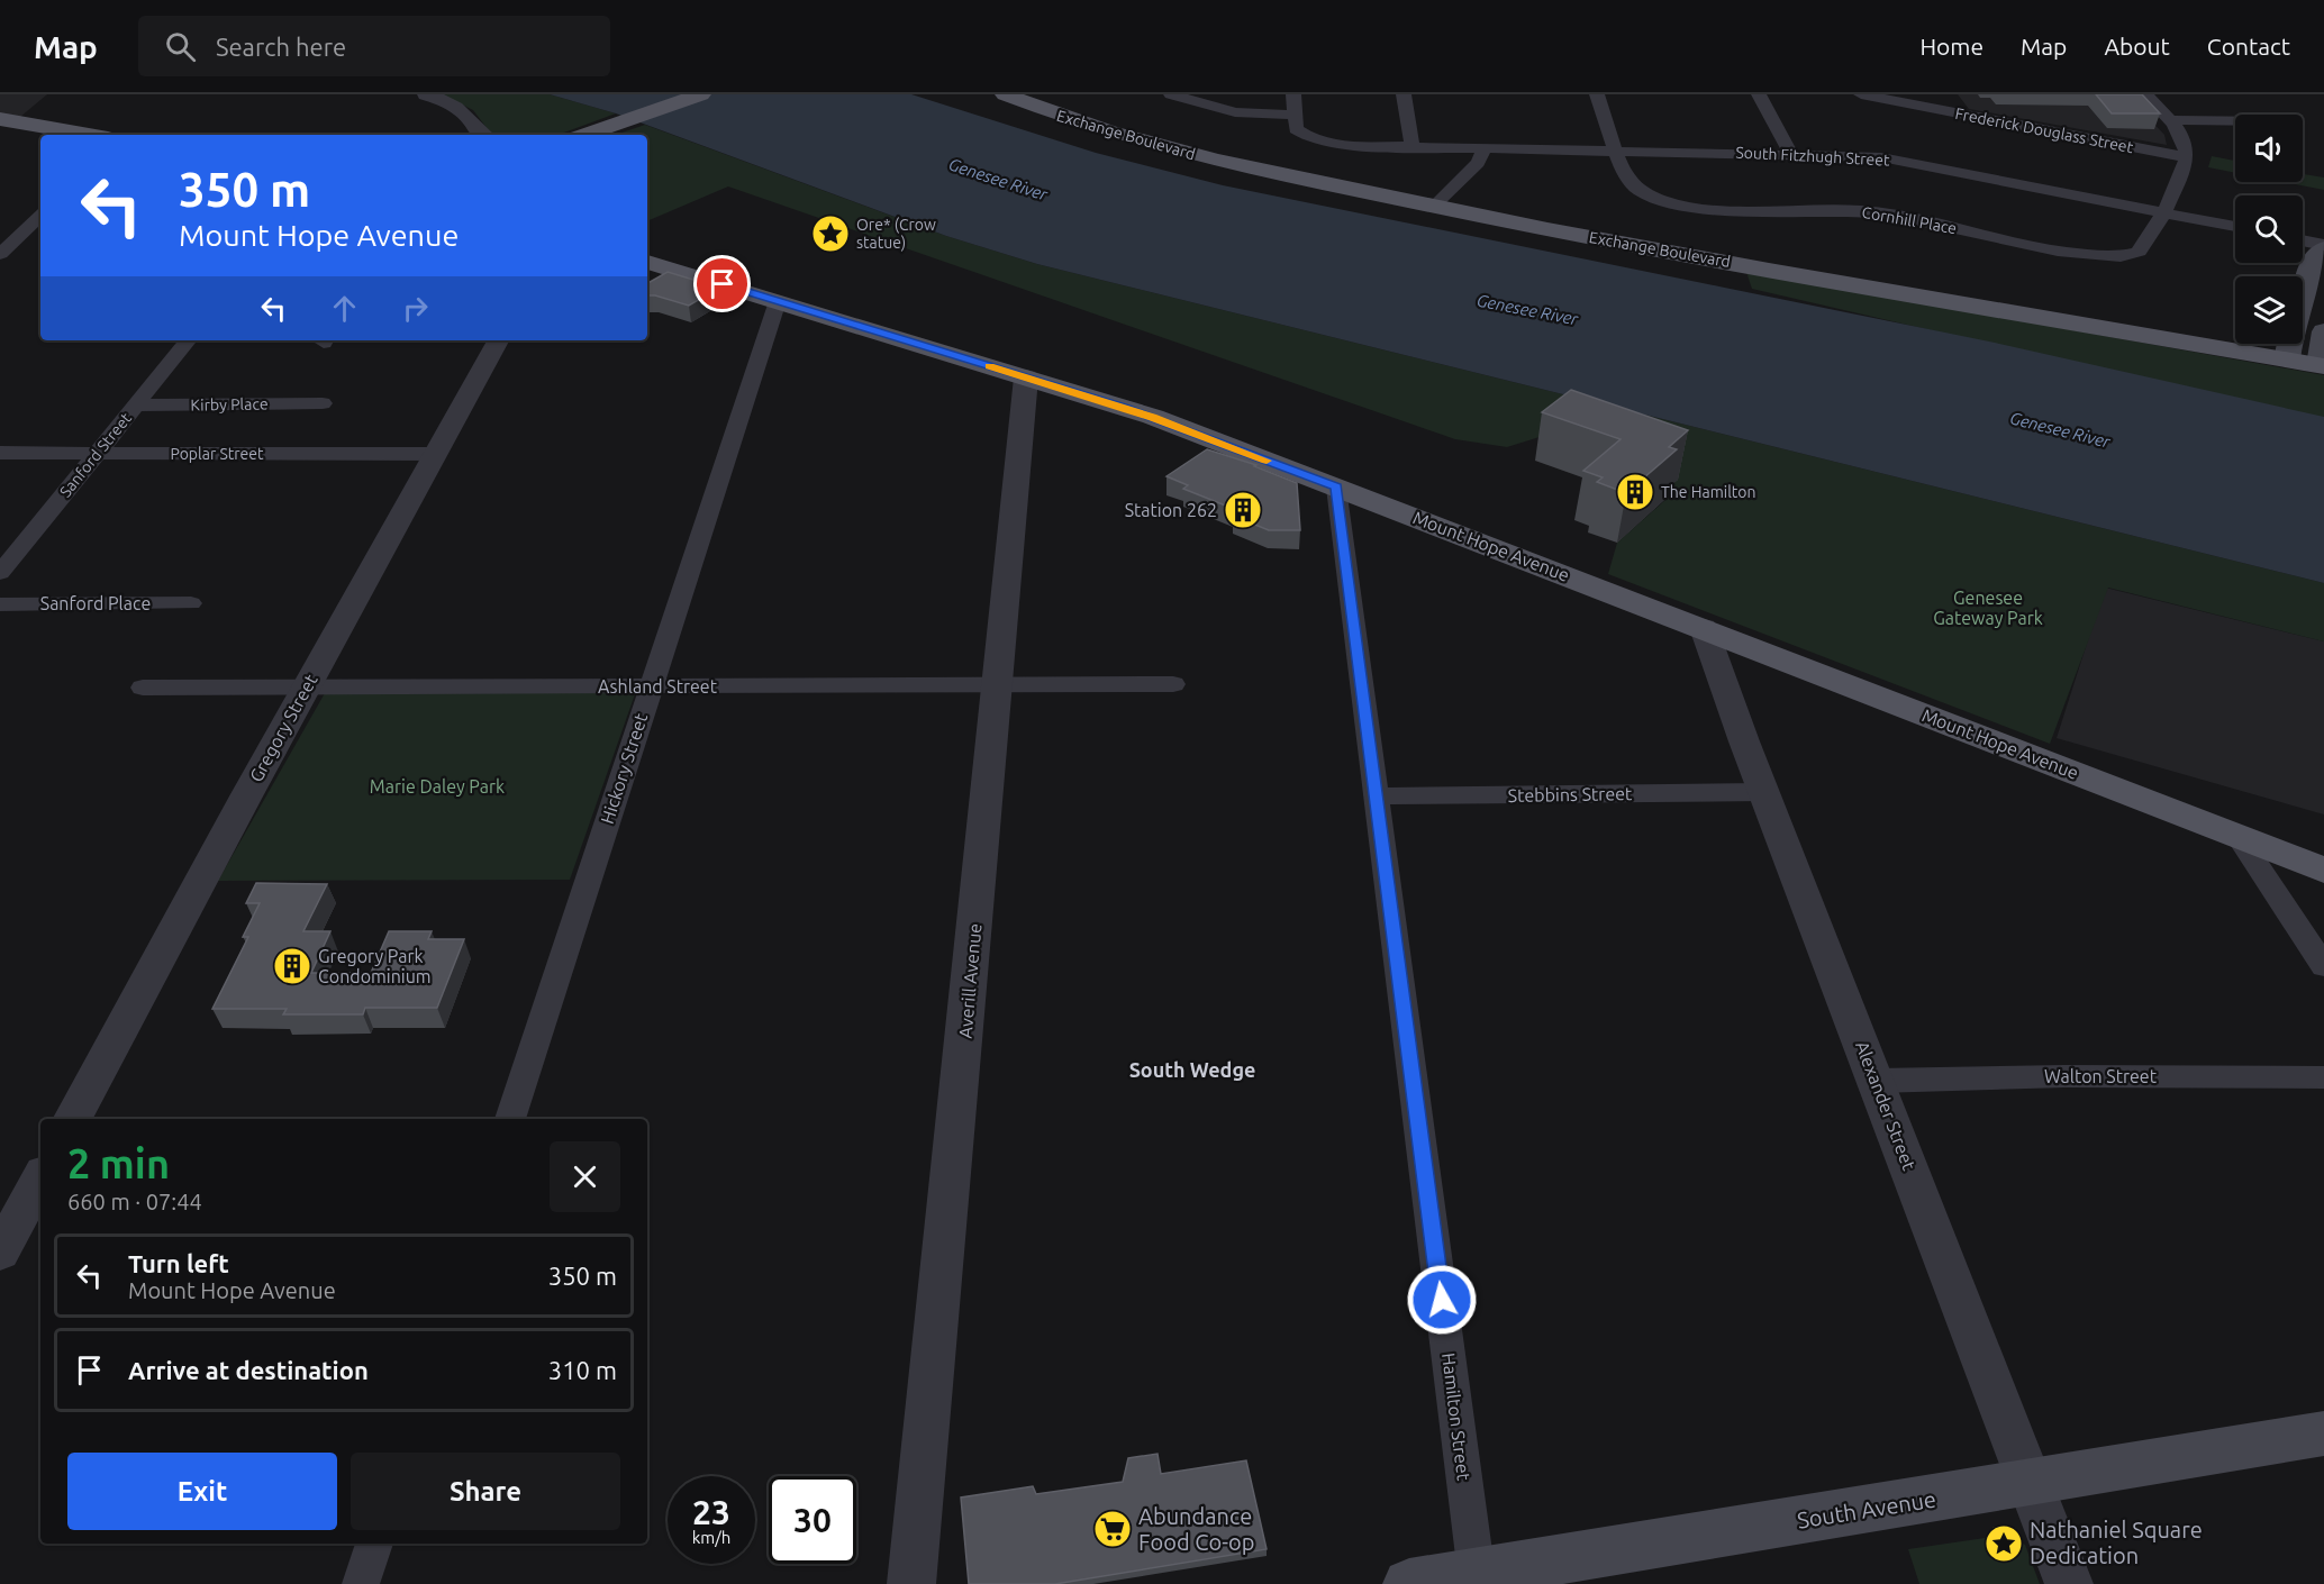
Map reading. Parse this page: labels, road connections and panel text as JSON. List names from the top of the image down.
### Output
{
  "streets": {
    "main road": ["Exchange Boulevard", "Mount Hope Avenue", "South Avenue"],
    "street": [
      "Frederick Douglass Street",
      "South Fitzhugh Street",
      "Cornhill Place",
      "Kirby Place",
      "Poplar Street",
      "Sanford Street",
      "Sanford Place",
      "Ashland Street",
      "Gregory Street",
      "Hickory Street",
      "Stebbins Street",
      "Averill Avenue",
      "Walton Street",
      "Alexander Street",
      "Hamilton Street"
    ]
  },
  "crossings": [
    ["Frederick Douglass Street", "Cornhill Place"],
    ["South Fitzhugh Street", "Cornhill Place"],
    ["Kirby Place", "Sanford Street"],
    ["Poplar Street", "Sanford Street"],
    ["Poplar Street", "Gregory Street"],
    ["Mount Hope Avenue", "Hickory Street"],
    ["Mount Hope Avenue", "Averill Avenue"],
    ["Mount Hope Avenue", "Alexander Street"],
    ["Mount Hope Avenue", "Hamilton Street"],
    ["Ashland Street", "Gregory Street"],
    ["Ashland Street", "Hickory Street"],
    ["Ashland Street", "Averill Avenue"],
    ["Stebbins Street", "Alexander Street"],
    ["Stebbins Street", "Hamilton Street"],
    ["Walton Street", "Alexander Street"],
    ["Alexander Street", "South Avenue"],
    ["Hamilton Street", "South Avenue"]
  ],
  "districts": ["South Wedge"],
  "water": ["Genesee River"],
  "parks": ["Genesee Gateway Park", "Marie Daley Park"],
  "places": {
    "place": ["Ore* (Crow statue)", "Nathaniel Square Dedication"],
    "building": ["The Hamilton", "Station 262", "Gregory Park Condominium"],
    "supermarket": ["Abundance Food Co-op"]
  },
  "page": {
    "header": "Map",
    "search": "Search here",
    "nav": [
      "Home",
      "Map",
      "About",
      "Contact"
    ],
    "turn": ["350 m", "Mount Hope Avenue"],
    "heading": ["2 min", "660 m · 07:44"],
    "list": [
      {
        "name": "Turn left",
        "note": "Mount Hope Avenue",
        "value": "350 m"
      },
      {
        "name": "Arrive at destination",
        "value": "310 m"
      }
    ],
    "buttons": ["Exit", "Share"],
    "speed": "23 km/h",
    "limit": "30"
  }
}
